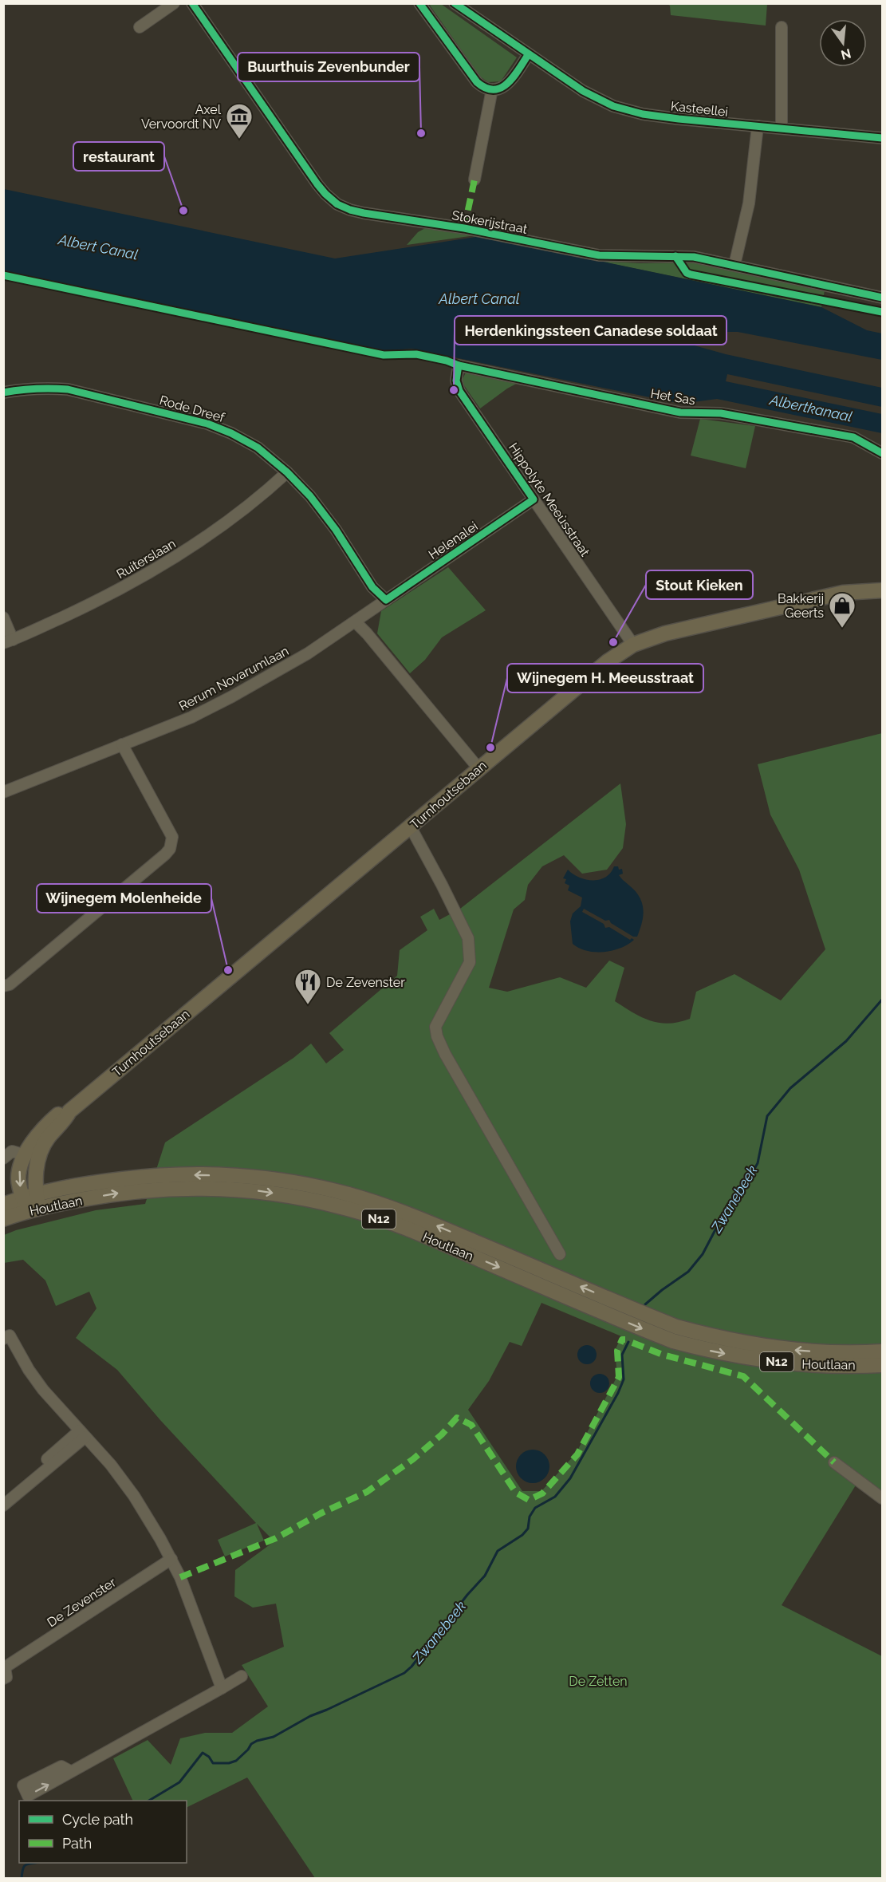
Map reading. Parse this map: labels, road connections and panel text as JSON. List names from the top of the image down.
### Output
{
  "streets": {
    "main road": ["Turnhoutsebaan", "Houtlaan", "N12"],
    "street": [
      "Kasteellei",
      "Stokerijstraat",
      "Het Sas",
      "Rode Dreef",
      "Hippolyte Meeùsstraat",
      "Helenalei",
      "Ruiterslaan",
      "Rerum Novarumlaan",
      "De Zevenster"
    ]
  },
  "crossings": [
    ["Het Sas", "Hippolyte Meeùsstraat"],
    ["Rode Dreef", "Helenalei"],
    ["Rode Dreef", "Ruiterslaan"],
    ["Rode Dreef", "Rerum Novarumlaan"],
    ["Hippolyte Meeùsstraat", "Helenalei"],
    ["Hippolyte Meeùsstraat", "Turnhoutsebaan"],
    ["Helenalei", "Rerum Novarumlaan"],
    ["Turnhoutsebaan", "Houtlaan"]
  ],
  "water": ["Albert Canal", "Albertkanaal", "Zwanebeek"],
  "parks": ["De Zetten"],
  "places": {
    "other": [
      "Buurthuis Zevenbunder",
      "restaurant",
      "Herdenkingssteen Canadese soldaat",
      "Stout Kieken",
      "Wijnegem H. Meeusstraat",
      "Wijnegem Molenheide"
    ],
    "museum": ["Axel Vervoordt NV"],
    "shop": ["Bakkerij Geerts"],
    "restaurant": ["De Zevenster"]
  },
  "legend": ["Cycle path", "Path"],
  "north": "bottom"
}
